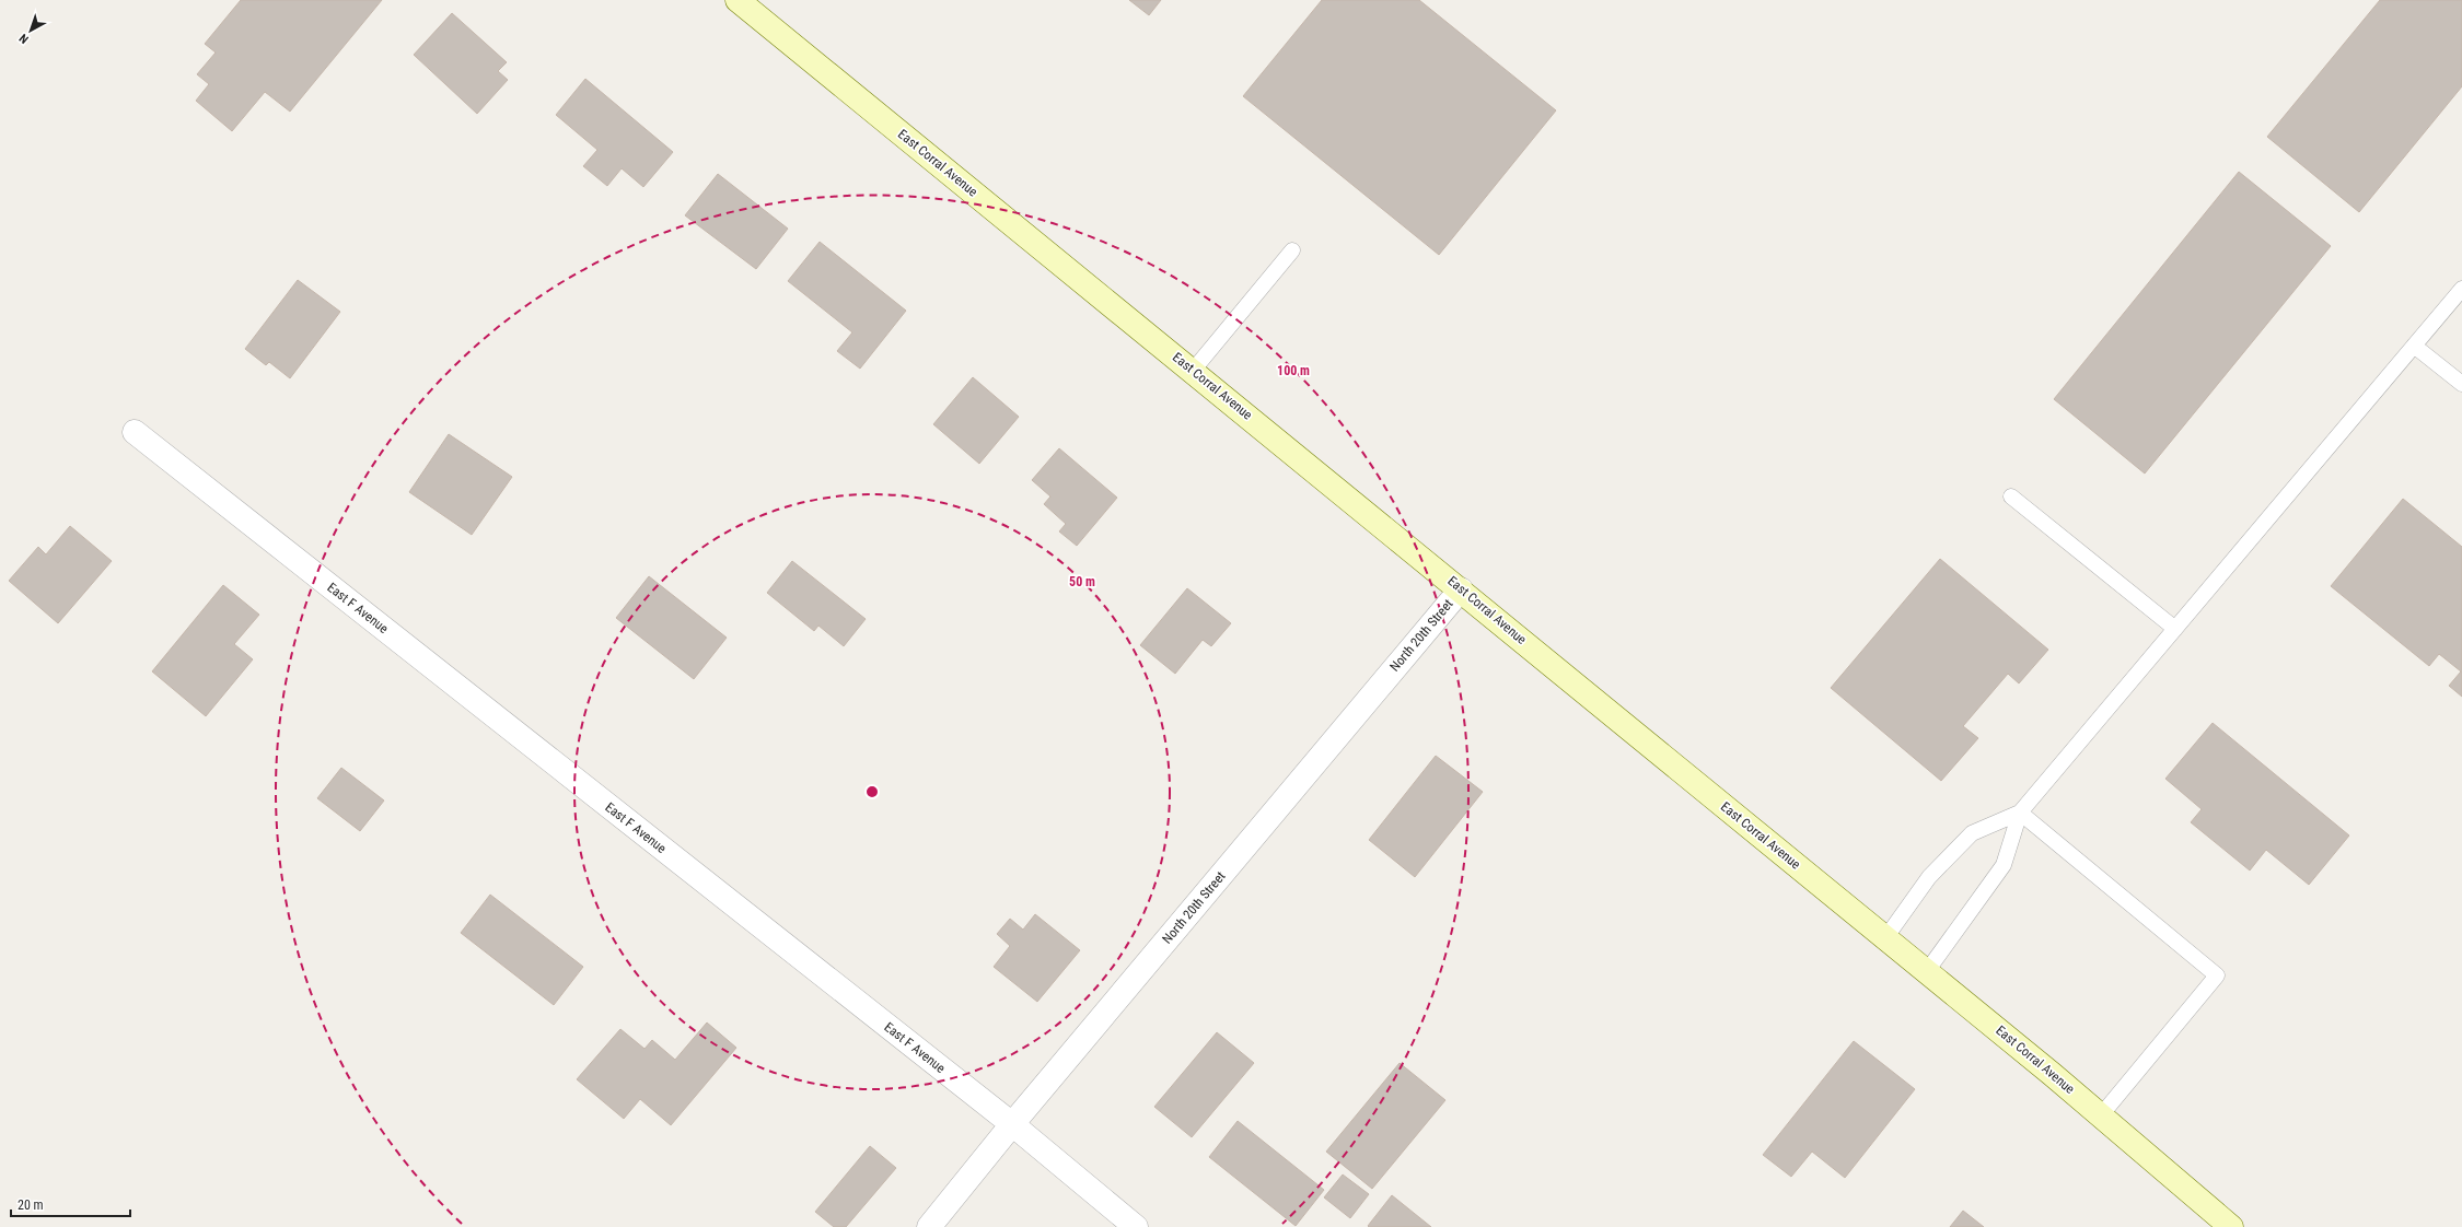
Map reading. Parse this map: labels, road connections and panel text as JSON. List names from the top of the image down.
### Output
{
  "streets": {
    "main road": ["East Corral Avenue"],
    "street": ["East F Avenue", "North 20th Street"]
  },
  "crossings": [
    ["East Corral Avenue", "North 20th Street"],
    ["East F Avenue", "North 20th Street"]
  ],
  "scale_bar": "20 m",
  "north": "bottom left",
  "rings": ["100 m", "50 m"]
}
